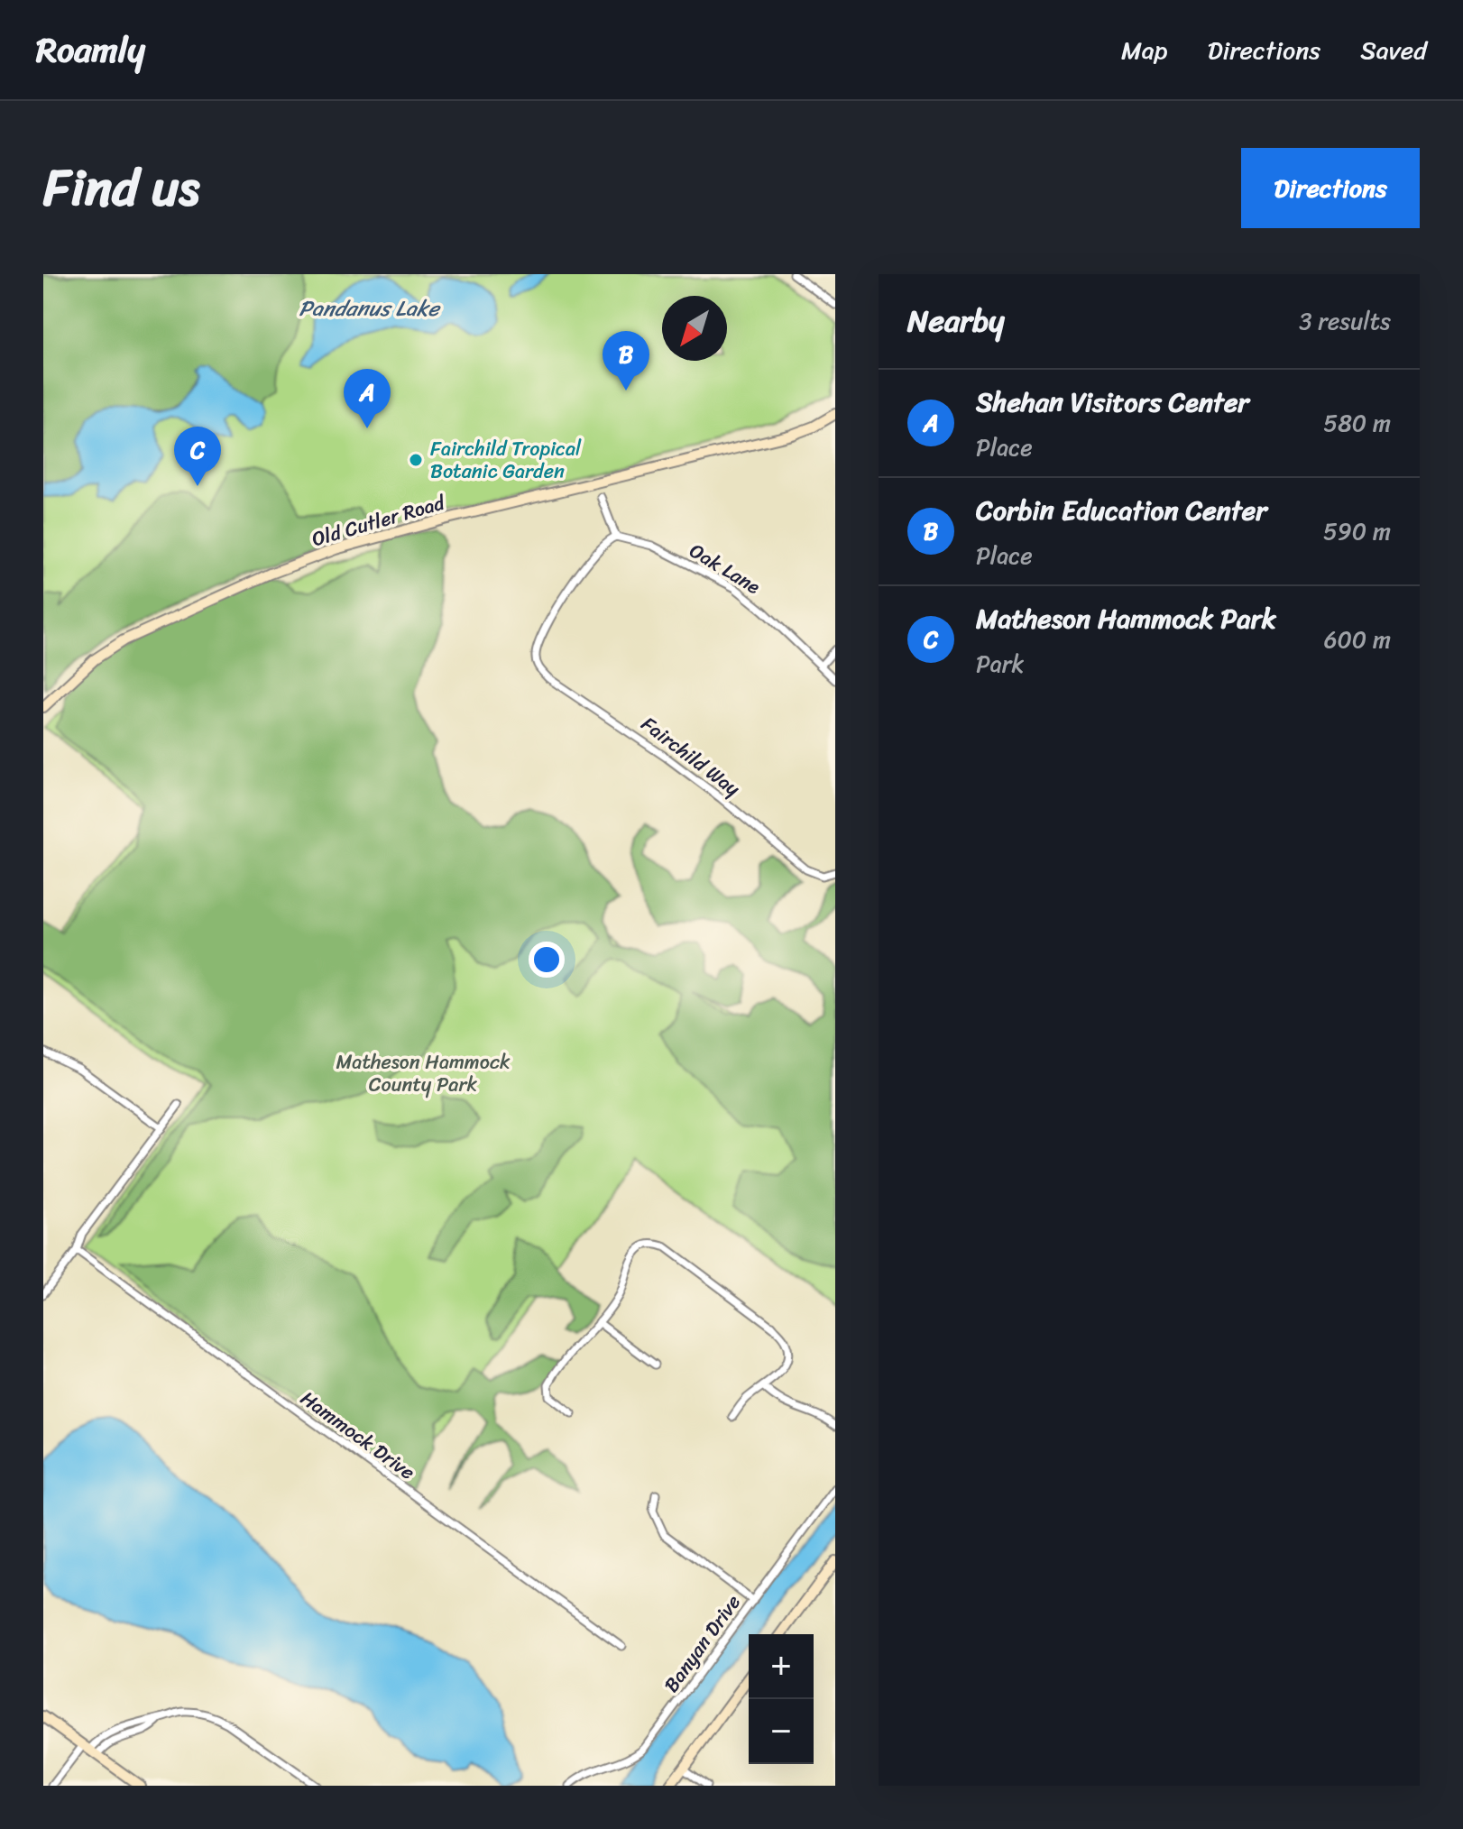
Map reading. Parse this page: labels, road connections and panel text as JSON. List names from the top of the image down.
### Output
{
  "streets": {
    "main road": ["Old Cutler Road"],
    "street": [
      "Oak Lane",
      "Fairchild Way",
      "Hammock Drive",
      "Banyan Drive"
    ]
  },
  "crossings": [
    ["Oak Lane", "Fairchild Way"]
  ],
  "water": ["Pandanus Lake"],
  "parks": ["Matheson Hammock County Park"],
  "places": ["Fairchild Tropical Botanic Garden"],
  "north": "bottom left",
  "page": {
    "header": "Roamly",
    "nav": ["Map", "Directions", "Saved"],
    "title": "Find us",
    "buttons": "Directions",
    "heading": ["Nearby", "3 results"],
    "pins": ["B", "A", "C"],
    "list": [
      {
        "mark": "A",
        "name": "Shehan Visitors Center",
        "note": "Place",
        "value": "580 m"
      },
      {
        "mark": "B",
        "name": "Corbin Education Center",
        "note": "Place",
        "value": "590 m"
      },
      {
        "mark": "C",
        "name": "Matheson Hammock Park",
        "note": "Park",
        "value": "600 m"
      }
    ],
    "map_buttons": ["+", "−"]
  }
}
